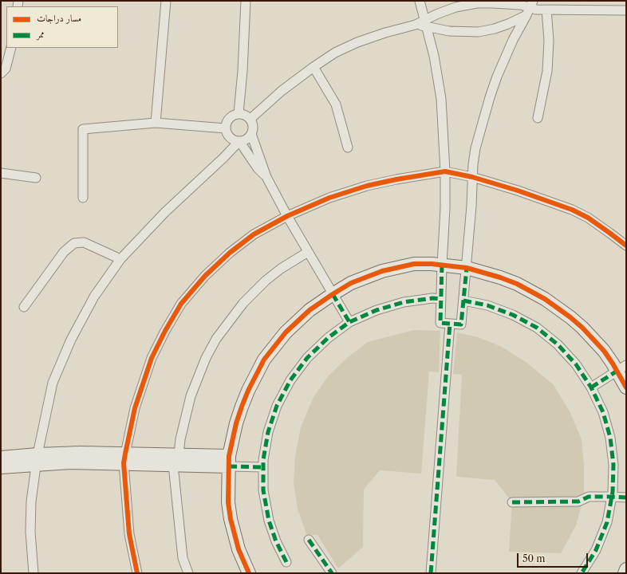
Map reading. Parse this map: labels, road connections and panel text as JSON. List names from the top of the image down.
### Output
{
  "legend": ["مسار دراجات", "ممر"],
  "scale_bar": "50 m"
}
